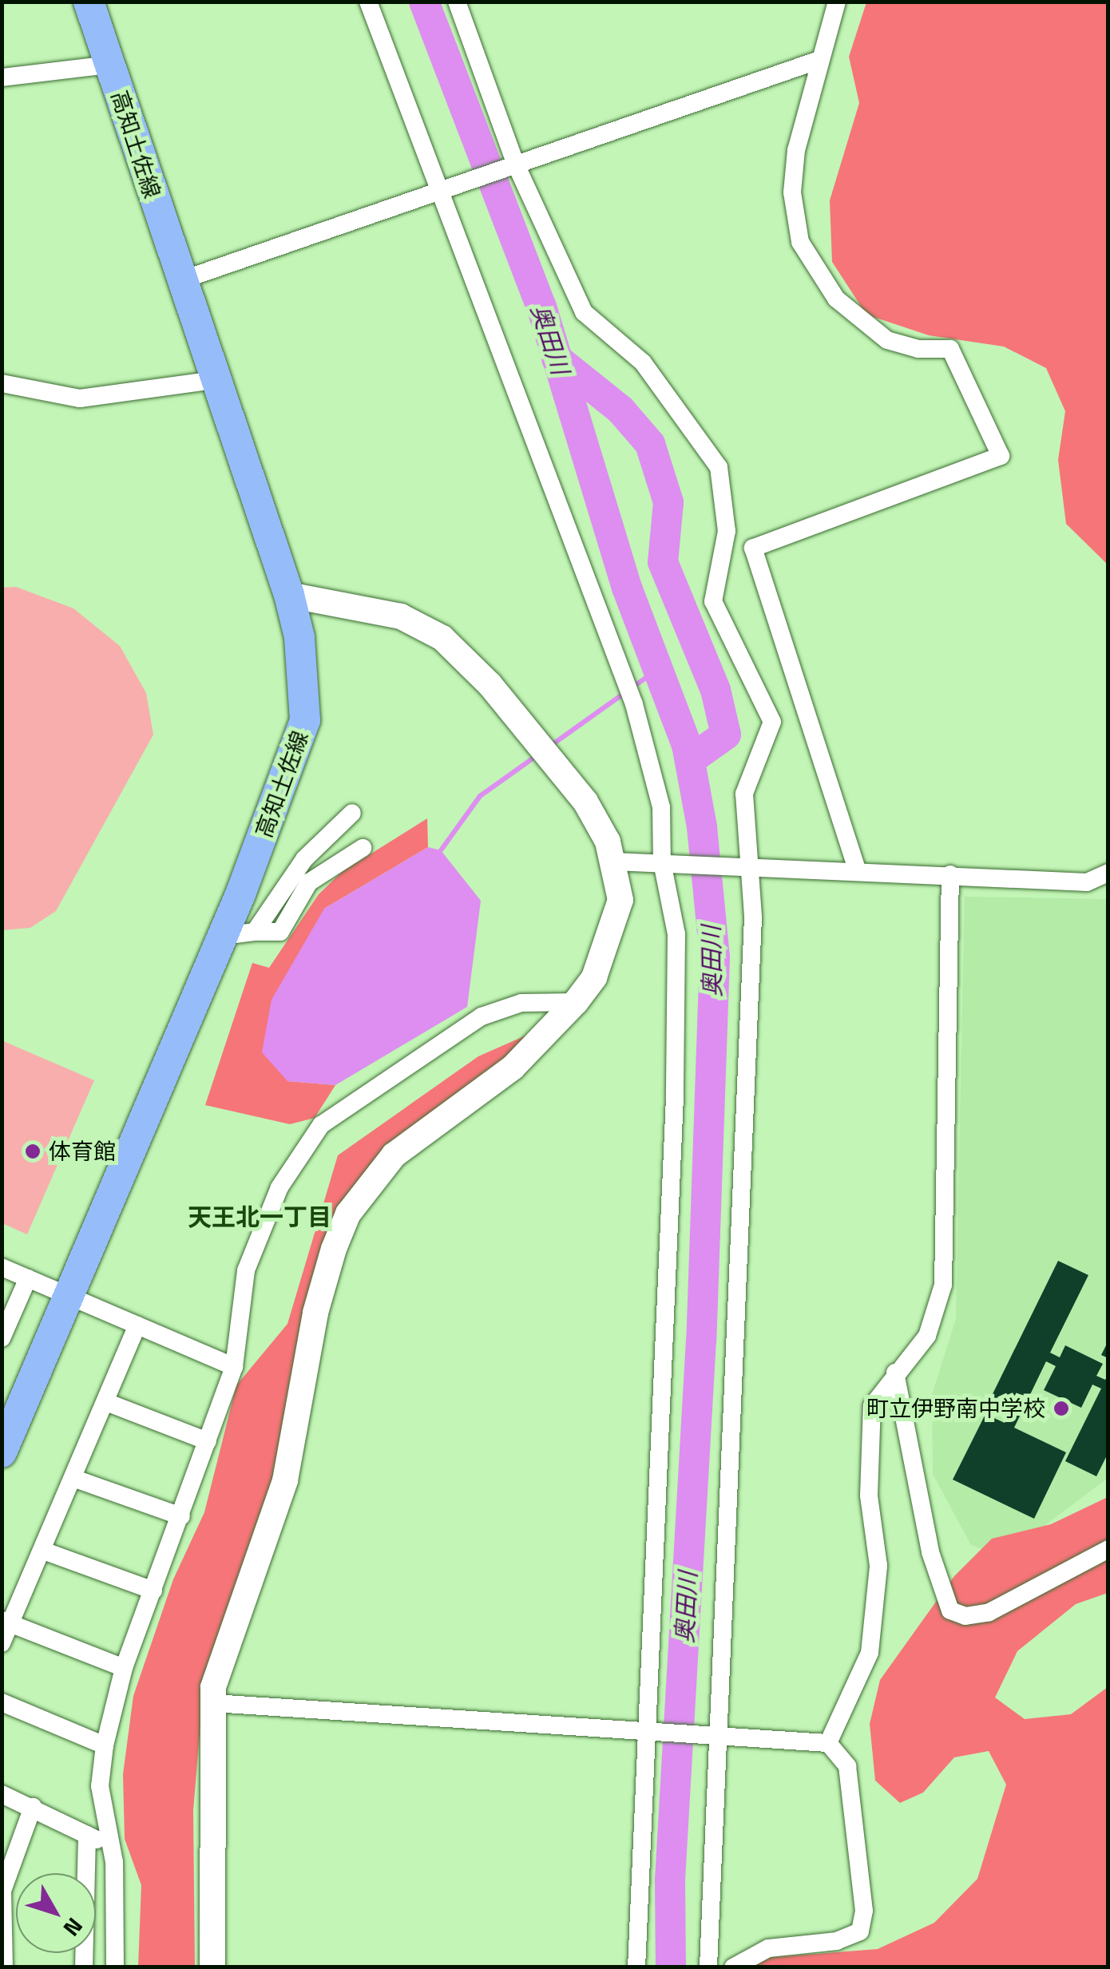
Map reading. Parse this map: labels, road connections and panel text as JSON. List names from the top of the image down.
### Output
{
  "streets": {
    "main road": ["高知土佐線"]
  },
  "districts": ["天王北一丁目"],
  "water": ["奥田川"],
  "places": ["体育館", "町立伊野南中学校"],
  "north": "bottom right"
}
